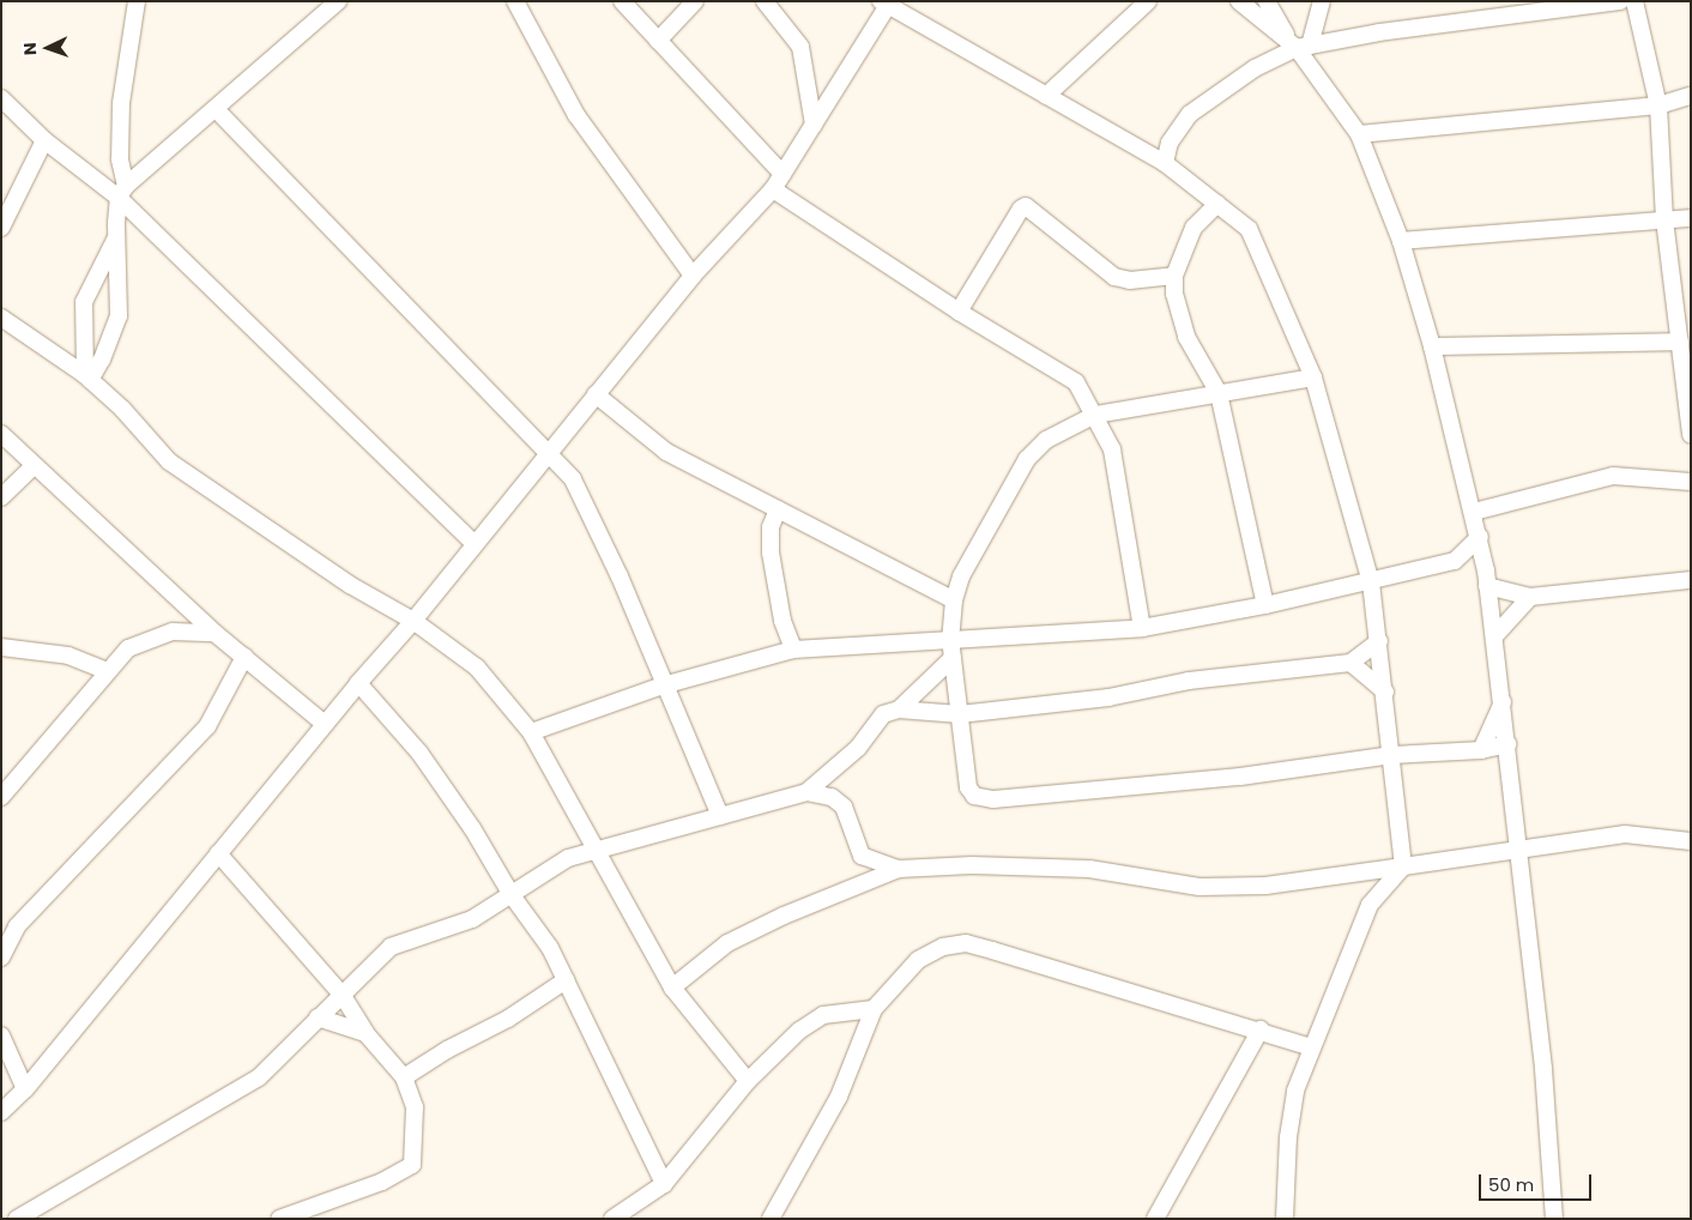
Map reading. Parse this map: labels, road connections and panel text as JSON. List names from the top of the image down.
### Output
{
  "scale_bar": "50 m",
  "north": "left"
}
